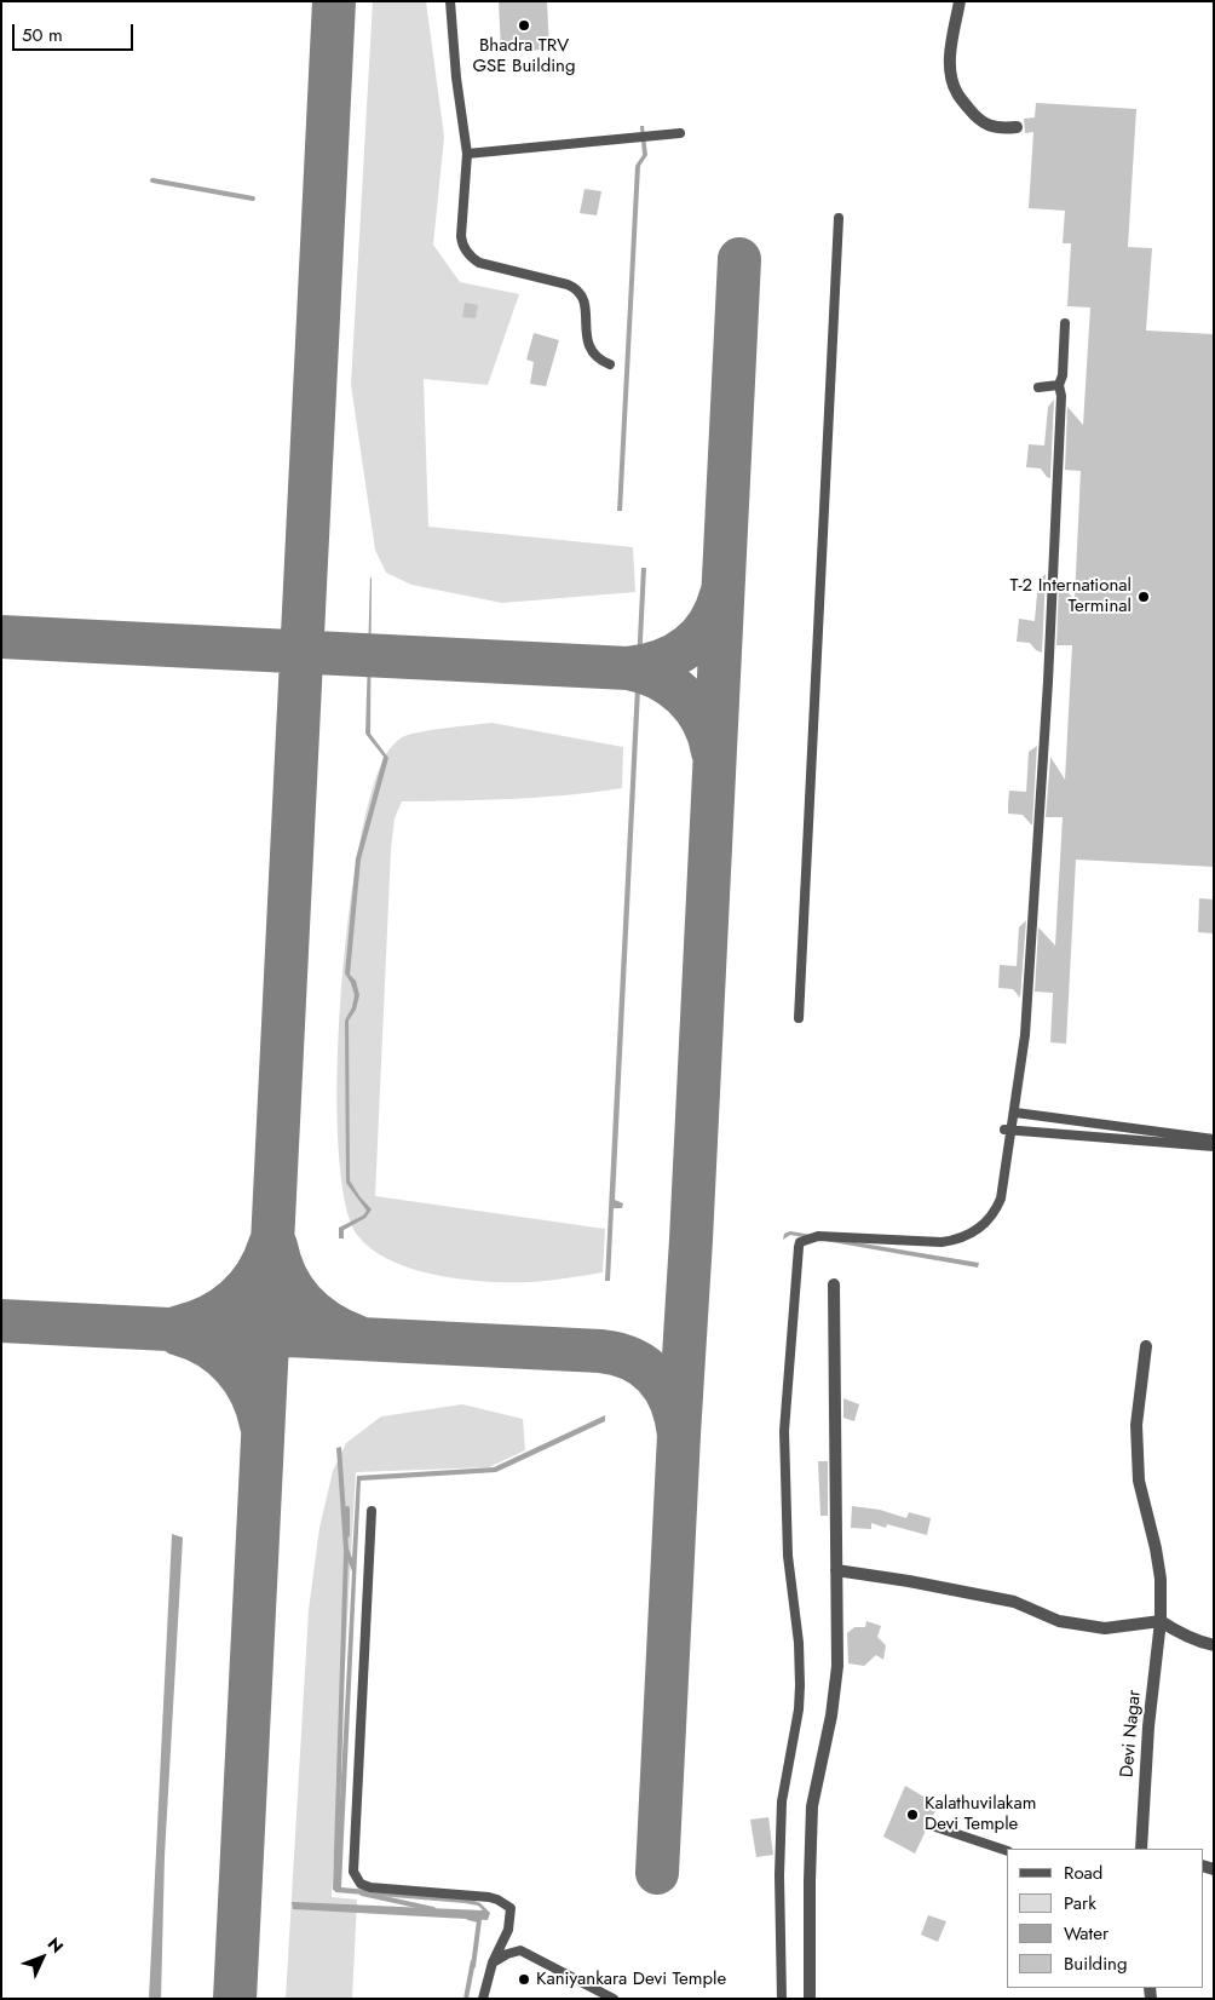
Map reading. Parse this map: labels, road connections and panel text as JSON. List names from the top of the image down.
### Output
{
  "streets": {
    "street": ["Devi Nagar"]
  },
  "places": [
    "Bhadra TRV GSE Building",
    "T-2 International Terminal",
    "Kalathuvilakam Devi Temple",
    "Kaniyankara Devi Temple"
  ],
  "legend": [
    "Road",
    "Park",
    "Water",
    "Building"
  ],
  "scale_bar": "50 m",
  "north": "top right"
}
